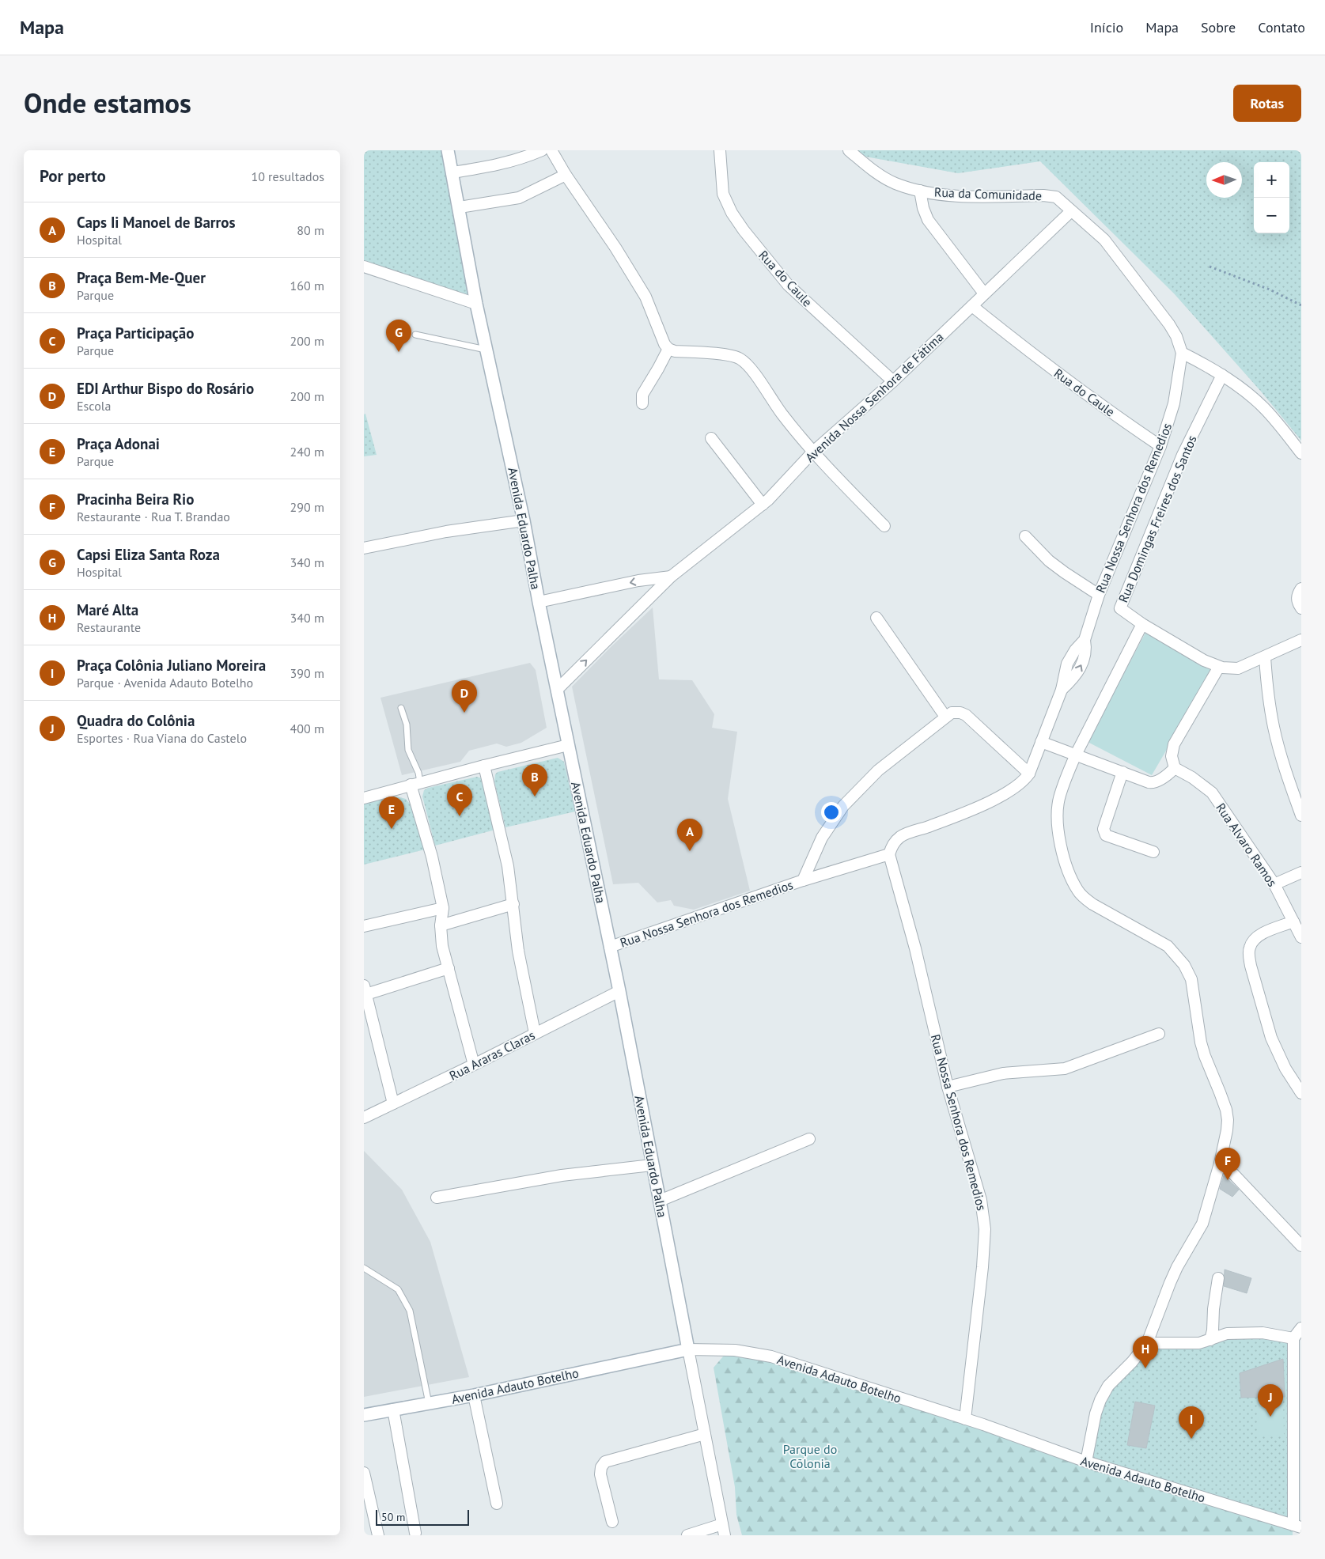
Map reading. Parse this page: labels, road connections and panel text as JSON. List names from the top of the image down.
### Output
{
  "streets": {
    "street": [
      "Rua da Comunidade",
      "Rua do Caule",
      "Avenida Nossa Senhora de Fátima",
      "Rua Nossa Senhora dos Remedios",
      "Rua Domingas Freires dos Santos",
      "Avenida Eduardo Palha",
      "Rua Alvaro Ramos",
      "Rua Araras Claras",
      "Avenida Adauto Botelho"
    ]
  },
  "crossings": [
    ["Rua da Comunidade", "Avenida Nossa Senhora de Fátima"],
    ["Rua da Comunidade", "Rua Nossa Senhora dos Remedios"],
    ["Rua do Caule", "Avenida Nossa Senhora de Fátima"],
    ["Rua do Caule", "Rua Nossa Senhora dos Remedios"],
    ["Avenida Nossa Senhora de Fátima", "Avenida Eduardo Palha"],
    ["Rua Nossa Senhora dos Remedios", "Avenida Eduardo Palha"],
    ["Rua Nossa Senhora dos Remedios", "Avenida Adauto Botelho"],
    ["Avenida Eduardo Palha", "Rua Araras Claras"],
    ["Avenida Eduardo Palha", "Avenida Adauto Botelho"]
  ],
  "parks": ["Parque do Cõlonia"],
  "scale_bar": "50 m",
  "north": "left",
  "page": {
    "header": "Mapa",
    "nav": [
      "Início",
      "Mapa",
      "Sobre",
      "Contato"
    ],
    "title": "Onde estamos",
    "buttons": "Rotas",
    "heading": ["Por perto", "10 resultados"],
    "map_buttons": ["+", "−"],
    "list": [
      {
        "mark": "A",
        "name": "Caps Ii Manoel de Barros",
        "note": "Hospital",
        "value": "80 m"
      },
      {
        "mark": "B",
        "name": "Praça Bem-Me-Quer",
        "note": "Parque",
        "value": "160 m"
      },
      {
        "mark": "C",
        "name": "Praça Participação",
        "note": "Parque",
        "value": "200 m"
      },
      {
        "mark": "D",
        "name": "EDI Arthur Bispo do Rosário",
        "note": "Escola",
        "value": "200 m"
      },
      {
        "mark": "E",
        "name": "Praça Adonai",
        "note": "Parque",
        "value": "240 m"
      },
      {
        "mark": "F",
        "name": "Pracinha Beira Rio",
        "note": "Restaurante · Rua T. Brandao",
        "value": "290 m"
      },
      {
        "mark": "G",
        "name": "Capsi Eliza Santa Roza",
        "note": "Hospital",
        "value": "340 m"
      },
      {
        "mark": "H",
        "name": "Maré Alta",
        "note": "Restaurante",
        "value": "340 m"
      },
      {
        "mark": "I",
        "name": "Praça Colônia Juliano Moreira",
        "note": "Parque · Avenida Adauto Botelho",
        "value": "390 m"
      },
      {
        "mark": "J",
        "name": "Quadra do Colônia",
        "note": "Esportes · Rua Viana do Castelo",
        "value": "400 m"
      }
    ],
    "pins": [
      "G",
      "D",
      "B",
      "C",
      "E",
      "A",
      "F",
      "H",
      "J",
      "I"
    ],
    "scale": "50 m"
  }
}
